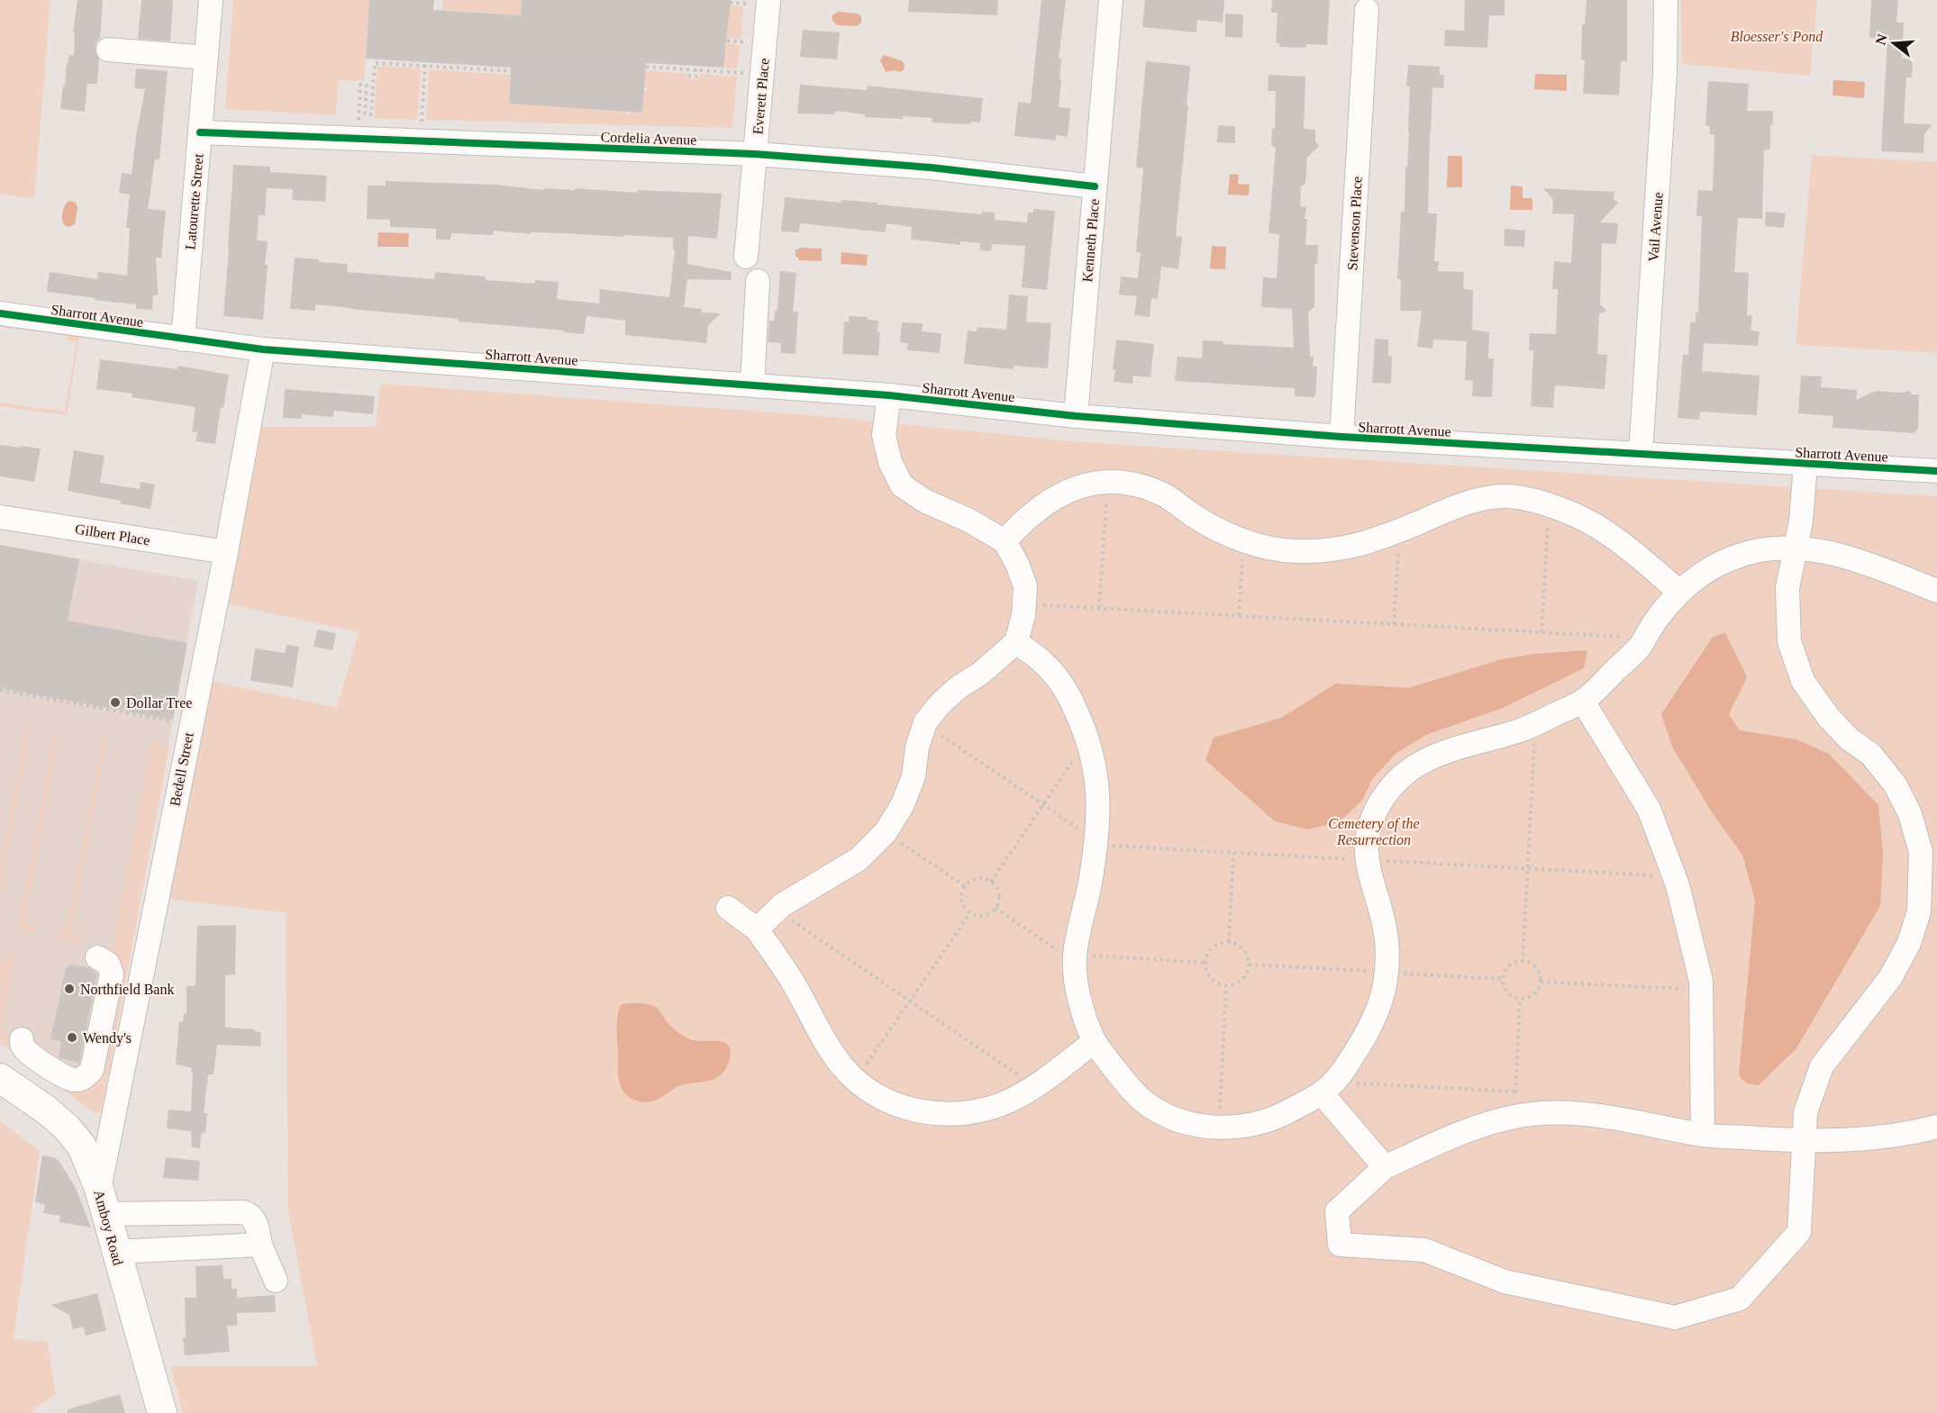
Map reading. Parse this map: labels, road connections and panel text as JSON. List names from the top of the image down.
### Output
{
  "streets": {
    "main road": ["Amboy Road"],
    "street": [
      "Everett Place",
      "Cordelia Avenue",
      "Latourette Street",
      "Stevenson Place",
      "Vail Avenue",
      "Kenneth Place",
      "Sharrott Avenue",
      "Gilbert Place",
      "Bedell Street"
    ]
  },
  "crossings": [
    ["Everett Place", "Cordelia Avenue"],
    ["Cordelia Avenue", "Latourette Street"],
    ["Cordelia Avenue", "Kenneth Place"],
    ["Latourette Street", "Sharrott Avenue"],
    ["Stevenson Place", "Sharrott Avenue"],
    ["Vail Avenue", "Sharrott Avenue"],
    ["Kenneth Place", "Sharrott Avenue"],
    ["Sharrott Avenue", "Bedell Street"],
    ["Gilbert Place", "Bedell Street"],
    ["Bedell Street", "Amboy Road"]
  ],
  "parks": ["Bloesser's Pond", "Cemetery of the Resurrection"],
  "places": ["Dollar Tree", "Northfield Bank", "Wendy's"],
  "north": "left"
}
